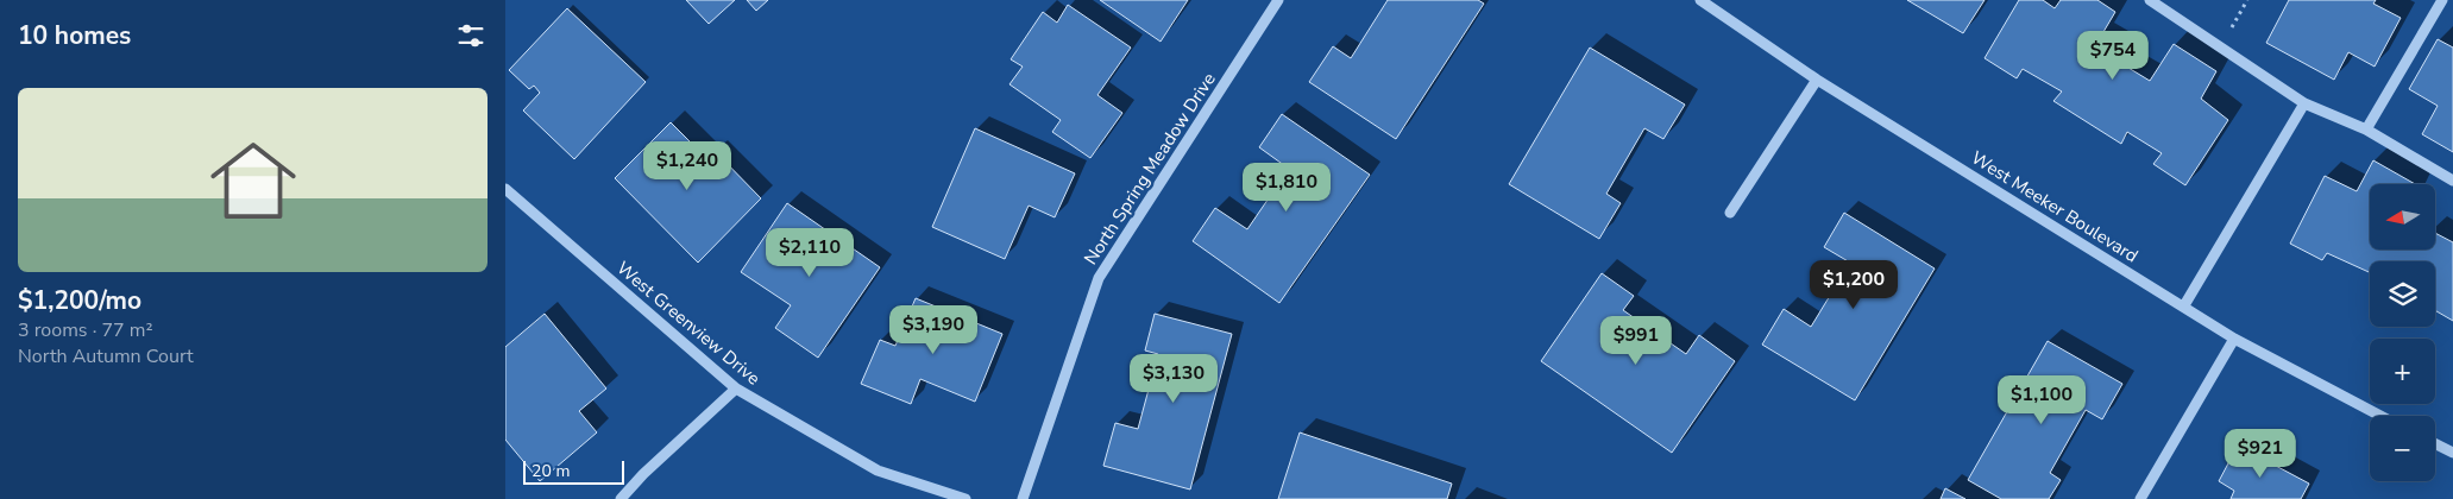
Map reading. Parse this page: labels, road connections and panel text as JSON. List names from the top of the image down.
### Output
{
  "streets": {
    "street": ["North Spring Meadow Drive", "West Meeker Boulevard", "West Greenview Drive"]
  },
  "scale_bar": "20 m",
  "north": "left",
  "page": {
    "heading": "10 homes",
    "price": [
      "$754",
      "$1,240",
      "$1,810",
      "$2,110",
      "$1,200",
      "$3,190",
      "$991",
      "$3,130",
      "$1,100",
      "$921"
    ],
    "list": [
      {
        "name": "$1,200/mo",
        "note": "3 rooms · 77 m² · North Autumn Court"
      }
    ],
    "map_buttons": ["+", "−"],
    "scale": "20 m"
  }
}
